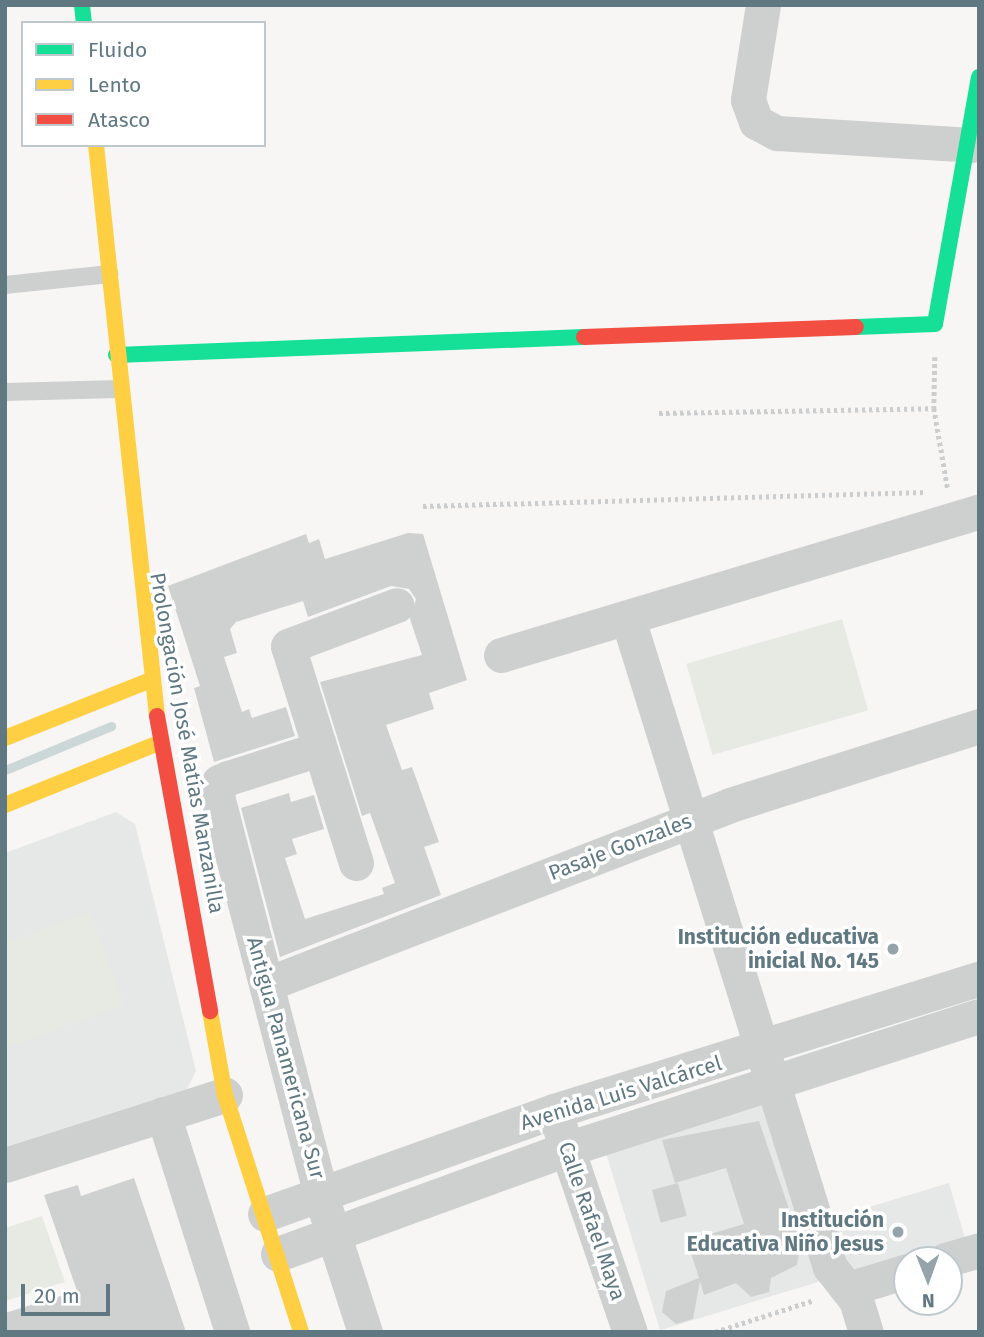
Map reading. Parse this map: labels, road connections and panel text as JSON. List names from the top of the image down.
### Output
{
  "streets": {
    "street": [
      "Prolongación José Matías Manzanilla",
      "Pasaje Gonzales",
      "Antigua Panamericana Sur",
      "Avenida Luis Valcárcel",
      "Calle Rafael Maya"
    ]
  },
  "crossings": [
    ["Prolongación José Matías Manzanilla", "Avenida Luis Valcárcel"],
    ["Pasaje Gonzales", "Antigua Panamericana Sur"],
    ["Antigua Panamericana Sur", "Avenida Luis Valcárcel"],
    ["Avenida Luis Valcárcel", "Calle Rafael Maya"]
  ],
  "places": ["Institución educativa inicial No. 145", "Institución Educativa Niño Jesus"],
  "legend": ["Fluido", "Lento", "Atasco"],
  "scale_bar": "20 m",
  "north": "bottom"
}
